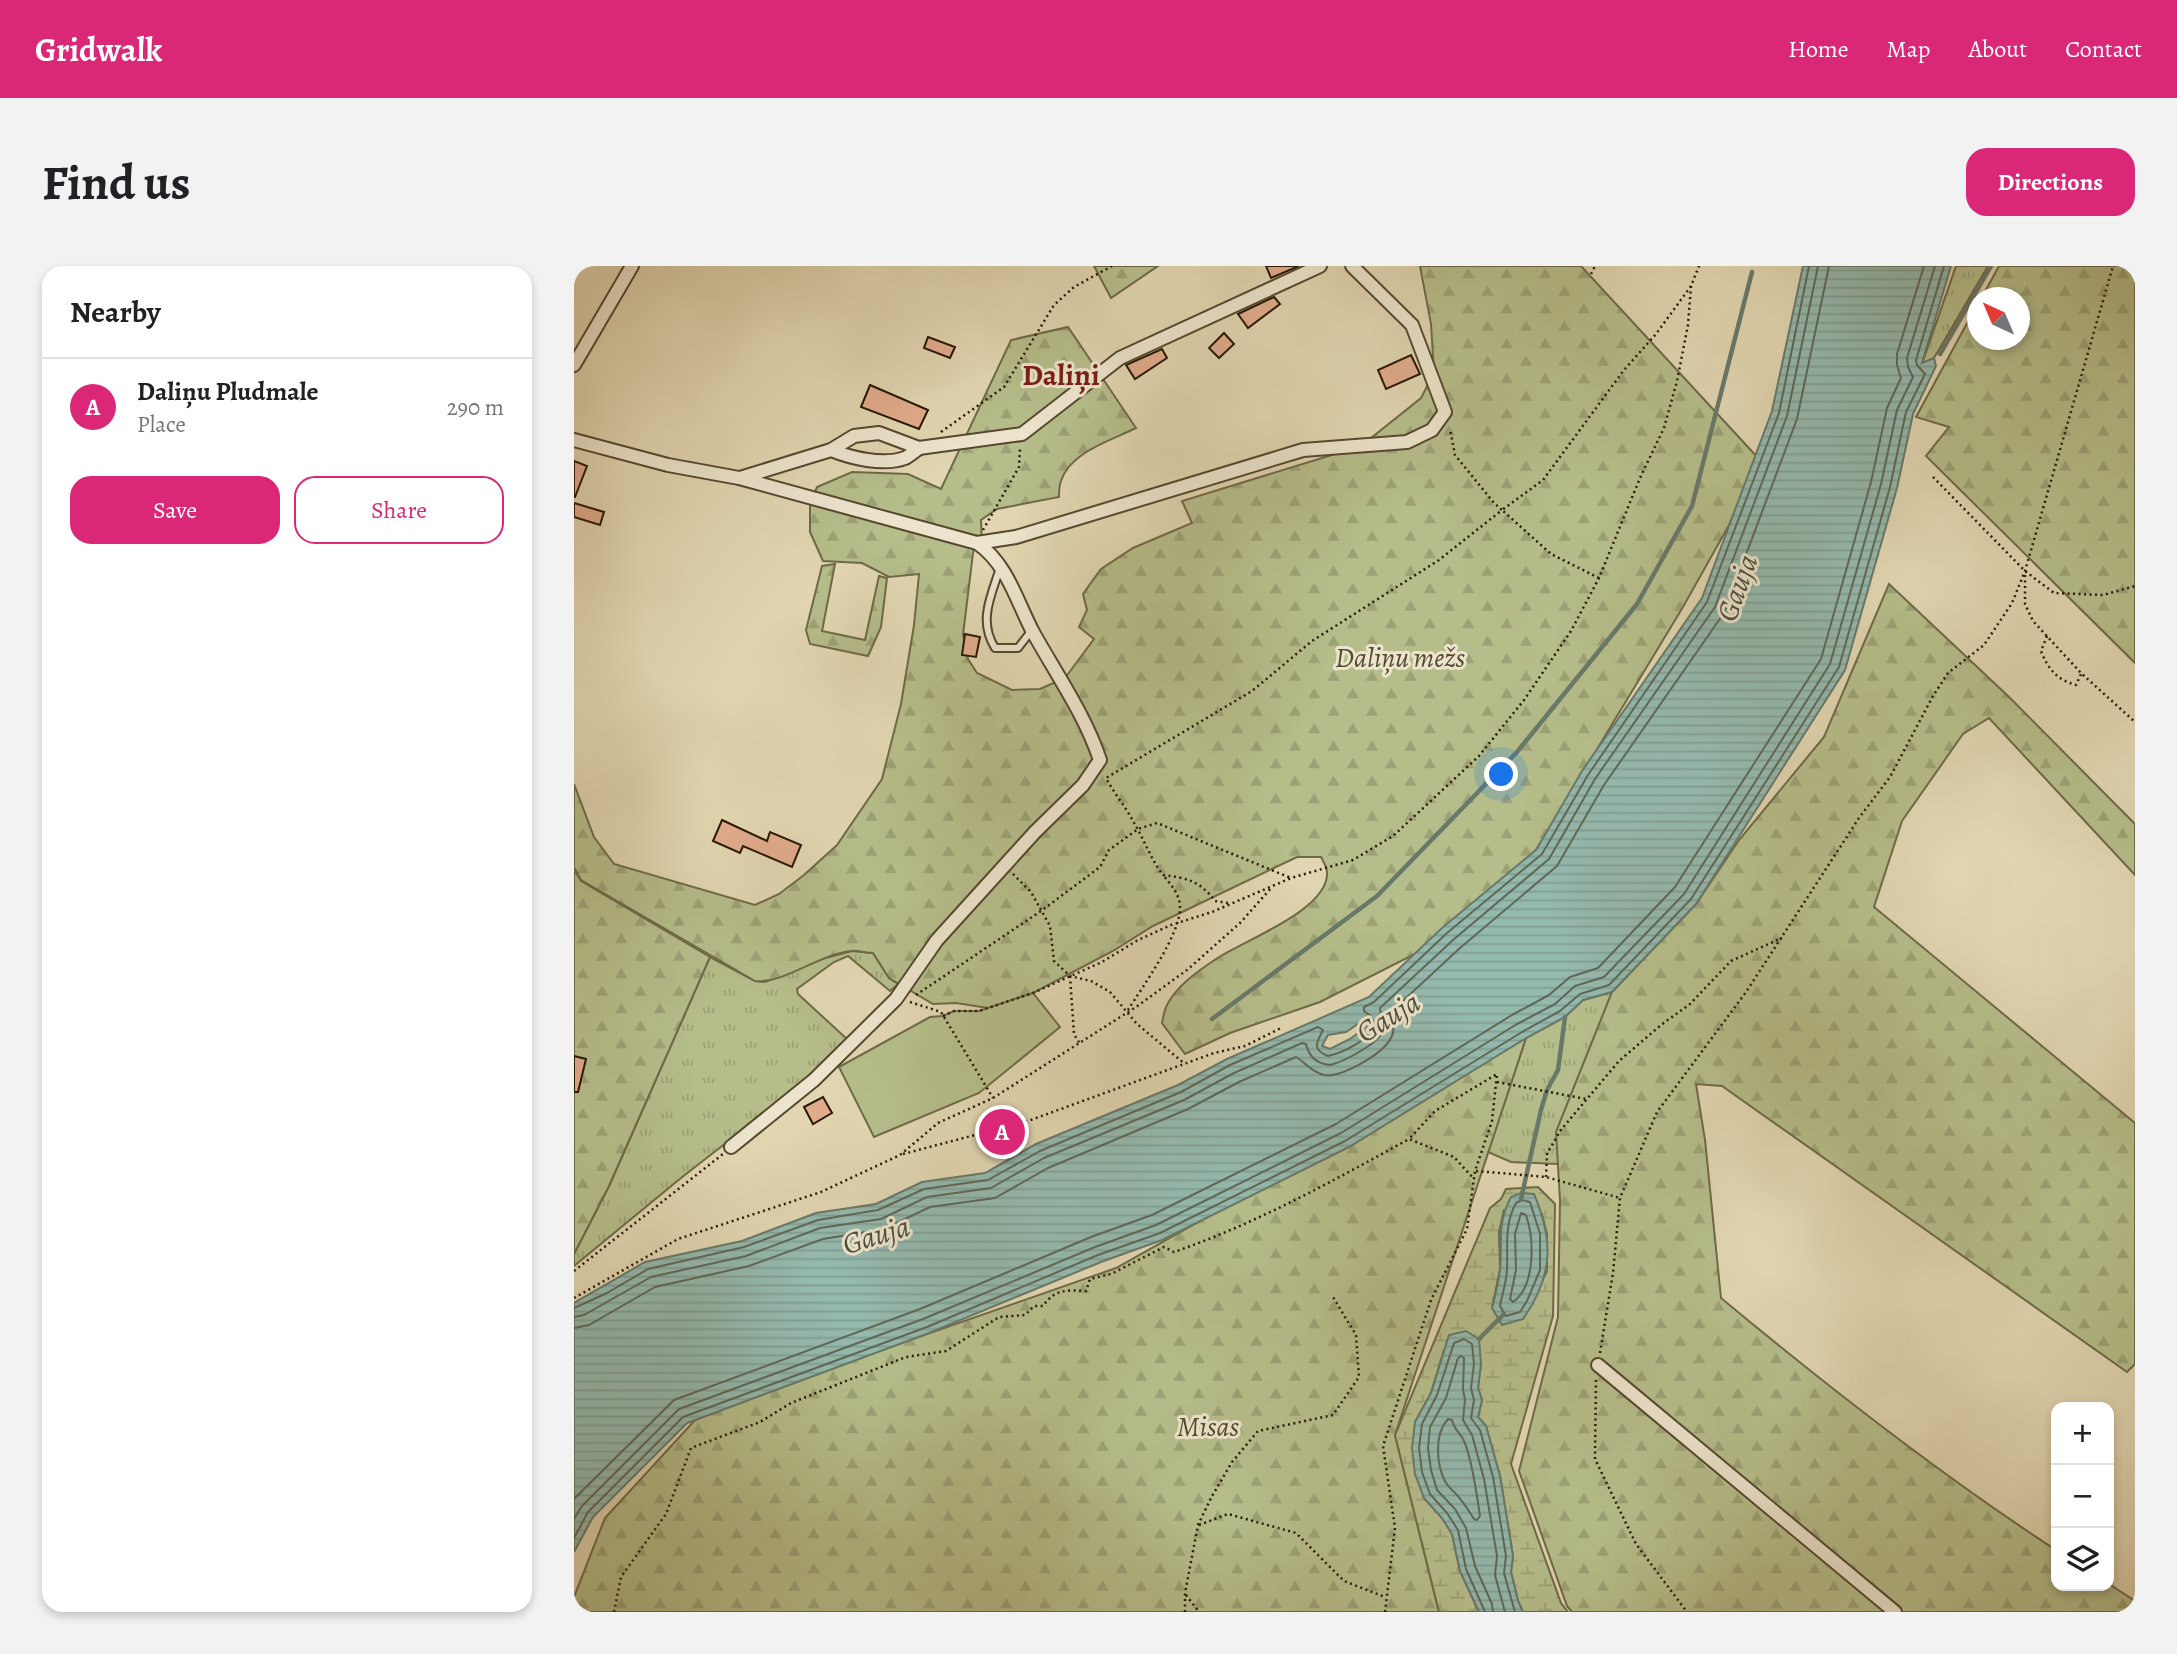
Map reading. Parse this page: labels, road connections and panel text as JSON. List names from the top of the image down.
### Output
{
  "districts": ["Daliņi"],
  "water": ["Gauja"],
  "parks": ["Daliņu mežs", "Misas"],
  "north": "top left",
  "page": {
    "header": "Gridwalk",
    "nav": [
      "Home",
      "Map",
      "About",
      "Contact"
    ],
    "buttons": [
      "Directions",
      ["Save", "Share"]
    ],
    "title": "Find us",
    "heading": "Nearby",
    "list": [
      {
        "mark": "A",
        "name": "Daliņu Pludmale",
        "note": "Place",
        "value": "290 m"
      }
    ],
    "pins": "A",
    "map_buttons": ["+", "−"]
  }
}
